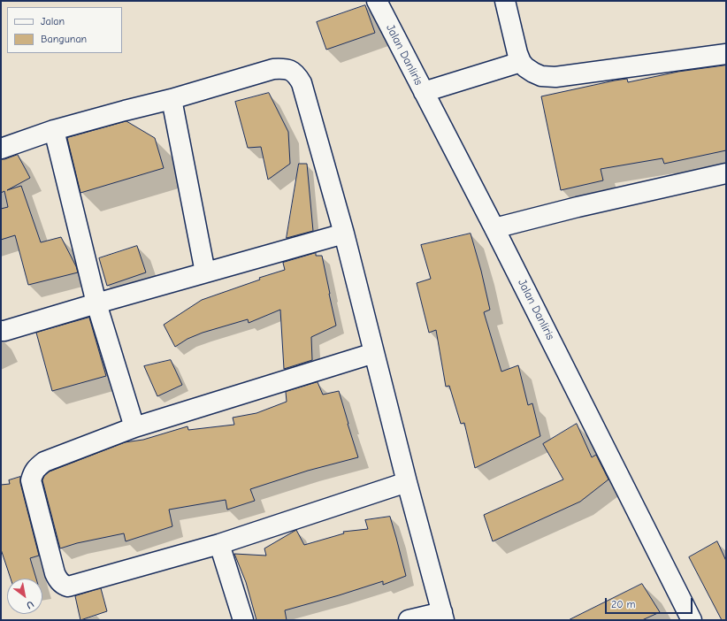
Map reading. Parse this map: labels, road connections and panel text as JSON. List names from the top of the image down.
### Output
{
  "streets": {
    "street": ["Jalan Danliris"]
  },
  "legend": ["Jalan", "Bangunan"],
  "scale_bar": "20 m",
  "north": "bottom right"
}
